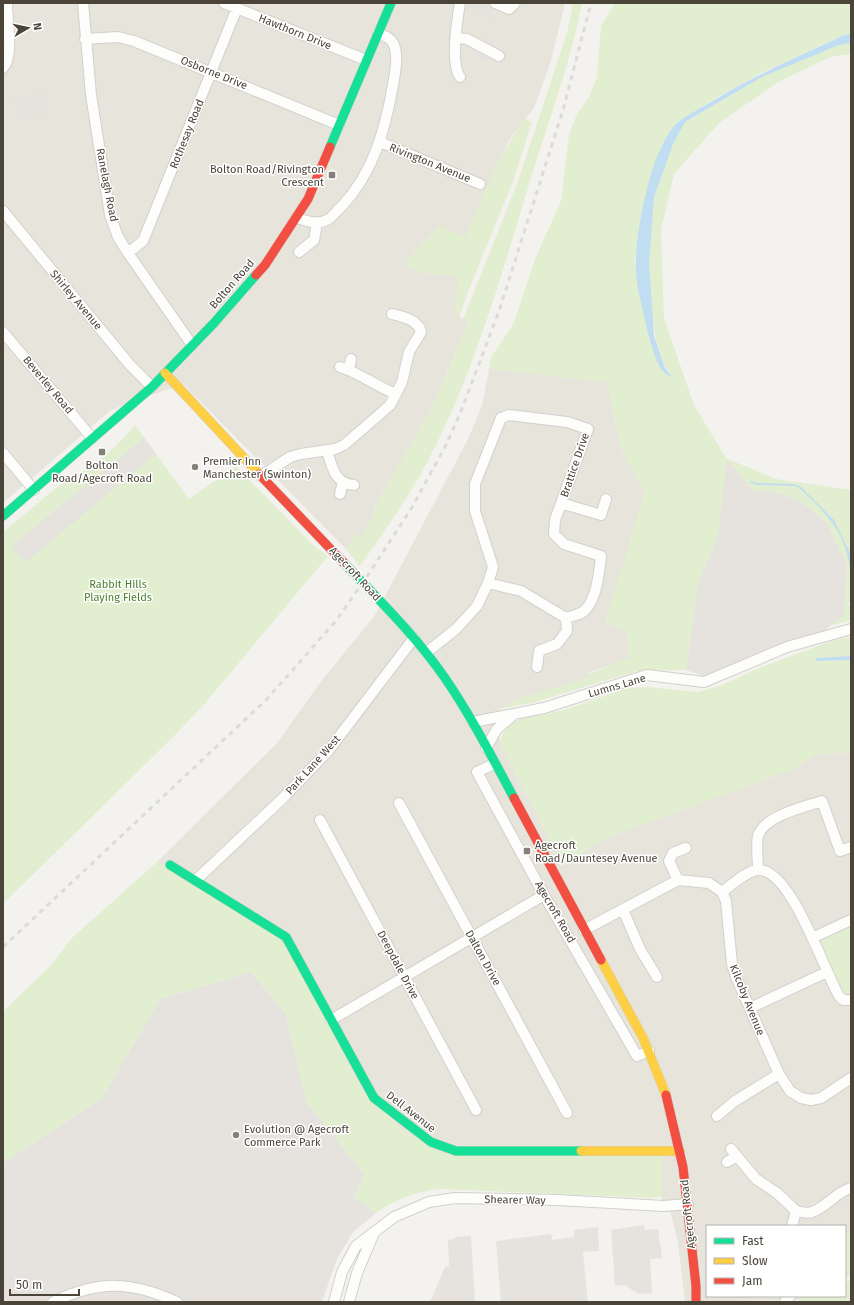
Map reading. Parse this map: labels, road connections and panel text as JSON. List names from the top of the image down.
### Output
{
  "streets": {
    "main road": ["Bolton Road", "Agecroft Road", "Dell Avenue"],
    "street": [
      "Hawthorn Drive",
      "Osborne Drive",
      "Rothesay Road",
      "Rivington Avenue",
      "Ranelagh Road",
      "Shirley Avenue",
      "Beverley Road",
      "Brattice Drive",
      "Lumns Lane",
      "Park Lane West",
      "Dalton Drive",
      "Deepdale Drive",
      "Kilcoby Avenue",
      "Shearer Way"
    ]
  },
  "crossings": [
    ["Hawthorn Drive", "Rothesay Road"],
    ["Hawthorn Drive", "Bolton Road"],
    ["Osborne Drive", "Rothesay Road"],
    ["Osborne Drive", "Ranelagh Road"],
    ["Osborne Drive", "Bolton Road"],
    ["Rothesay Road", "Ranelagh Road"],
    ["Ranelagh Road", "Bolton Road"],
    ["Bolton Road", "Shirley Avenue"],
    ["Bolton Road", "Beverley Road"],
    ["Bolton Road", "Agecroft Road"],
    ["Brattice Drive", "Agecroft Road"],
    ["Agecroft Road", "Lumns Lane"],
    ["Agecroft Road", "Park Lane West"],
    ["Agecroft Road", "Dell Avenue"],
    ["Agecroft Road", "Shearer Way"],
    ["Park Lane West", "Dell Avenue"]
  ],
  "parks": ["Rabbit Hills Playing Fields"],
  "places": {
    "transit": ["Bolton Road/Rivington Crescent", "Bolton Road/Agecroft Road", "Agecroft Road/Dauntesey Avenue"],
    "other": ["Premier Inn Manchester (Swinton)", "Evolution @ Agecroft Commerce Park"]
  },
  "legend": ["Fast", "Slow", "Jam"],
  "scale_bar": "50 m",
  "north": "right"
}
